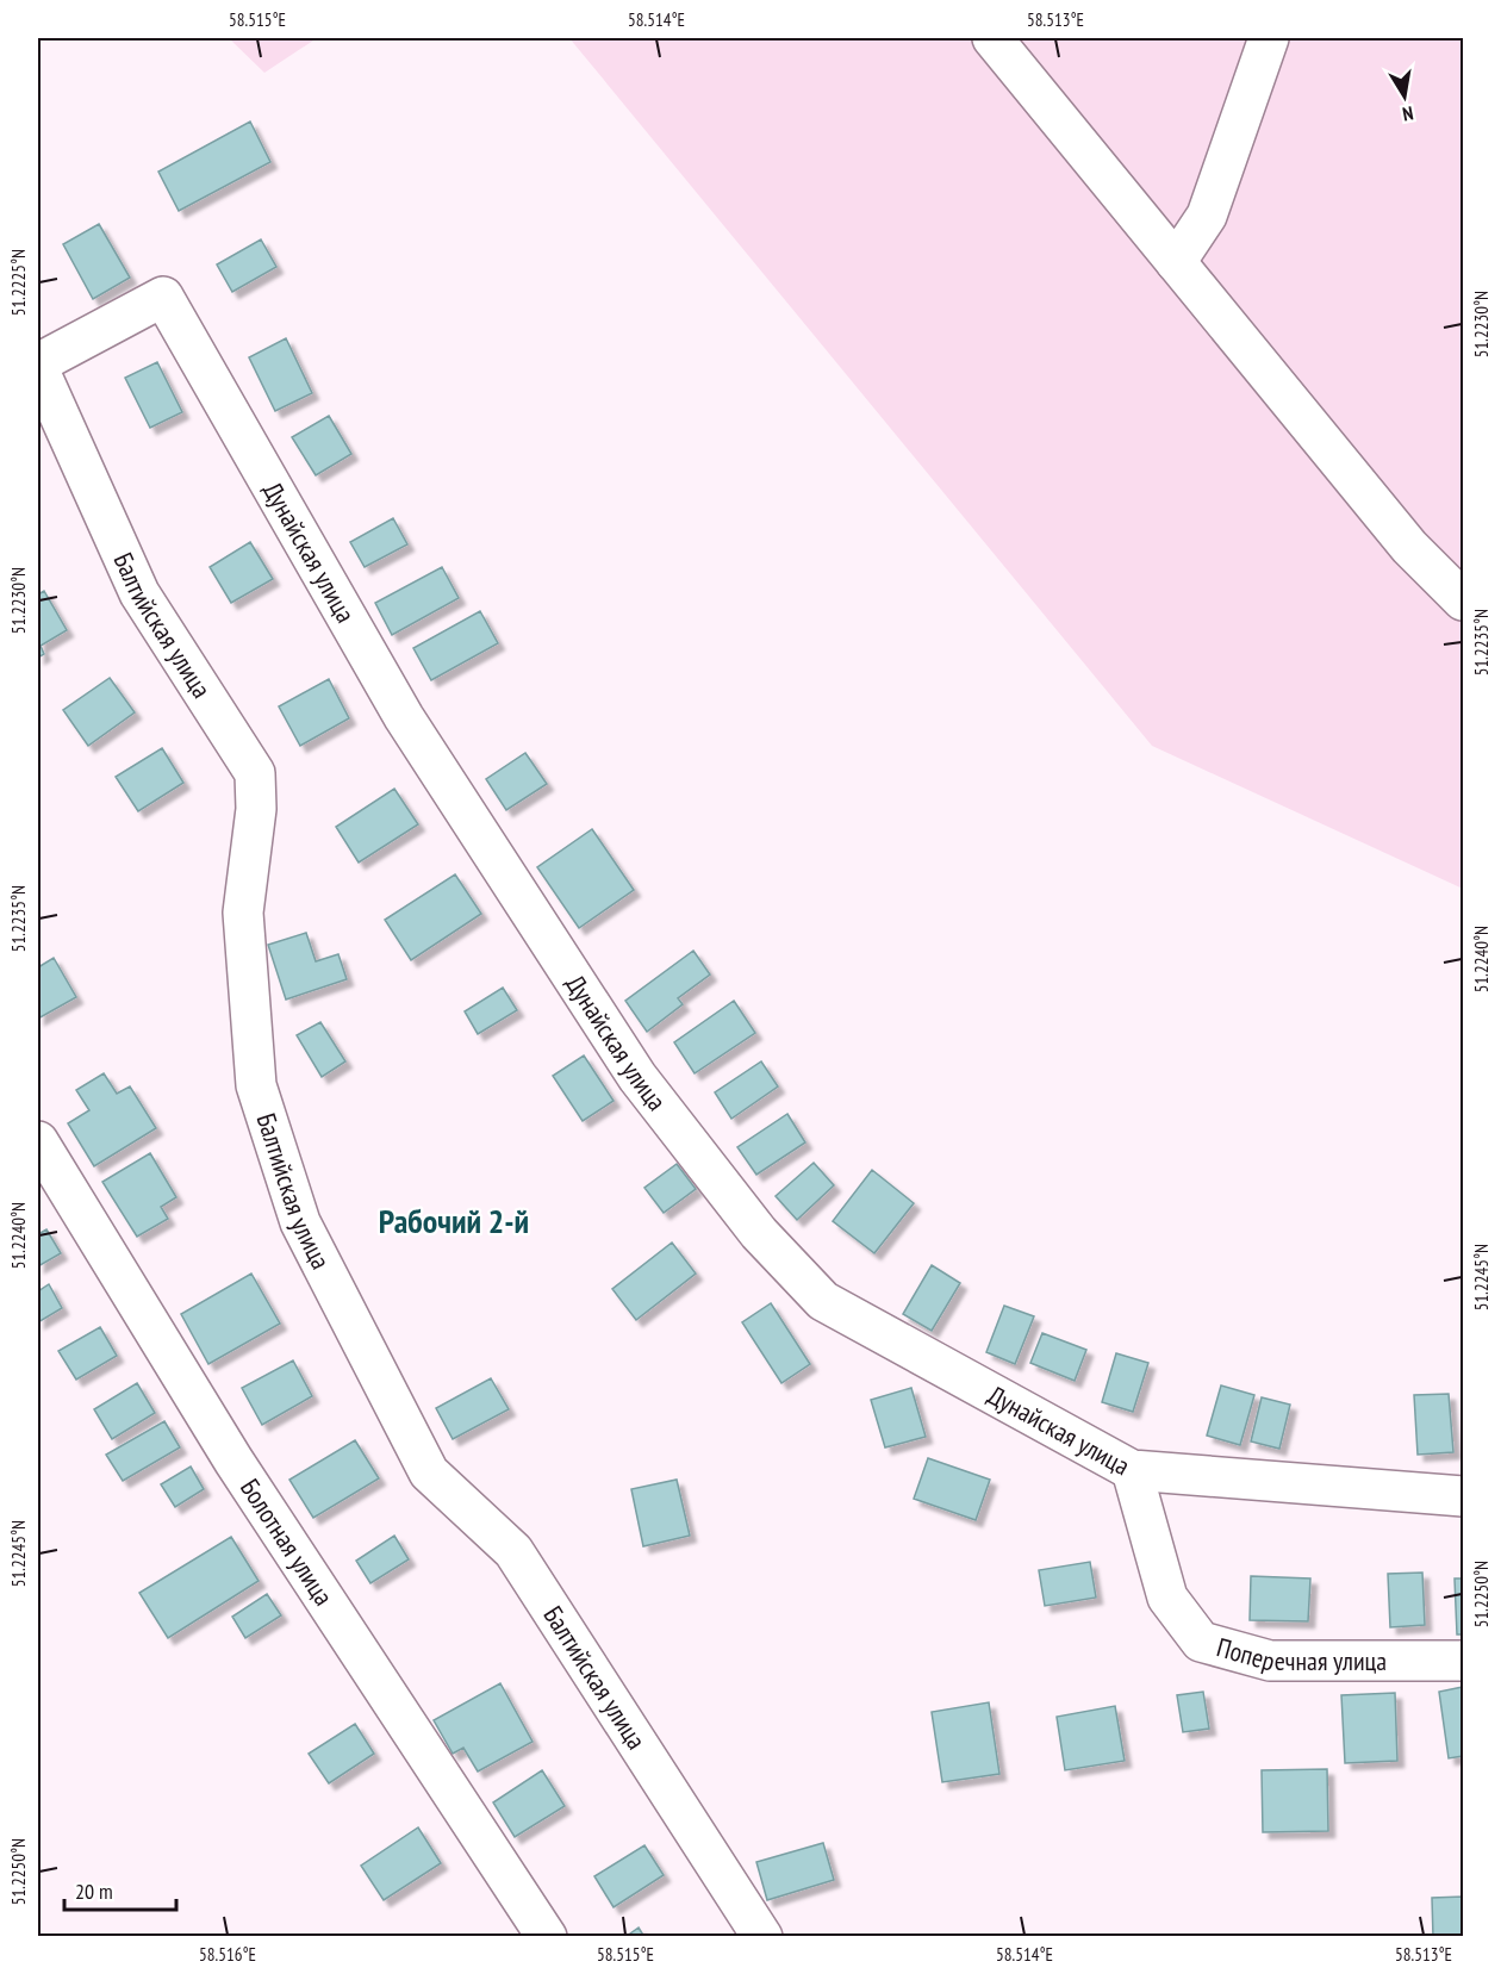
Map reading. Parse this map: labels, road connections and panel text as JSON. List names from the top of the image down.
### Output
{
  "streets": {
    "street": [
      "Дунайская улица",
      "Балтийская улица",
      "Болотная улица",
      "Поперечная улица"
    ]
  },
  "crossings": [
    ["Дунайская улица", "Балтийская улица"],
    ["Дунайская улица", "Поперечная улица"]
  ],
  "districts": ["Рабочий 2‑й"],
  "scale_bar": "20 m",
  "north": "bottom",
  "coordinates": [
    "58.515°E",
    "58.514°E",
    "58.513°E",
    "51.2225°N",
    "51.2230°N",
    "51.2235°N",
    "51.2240°N",
    "51.2245°N",
    "51.2250°N",
    "58.516°E"
  ]
}
